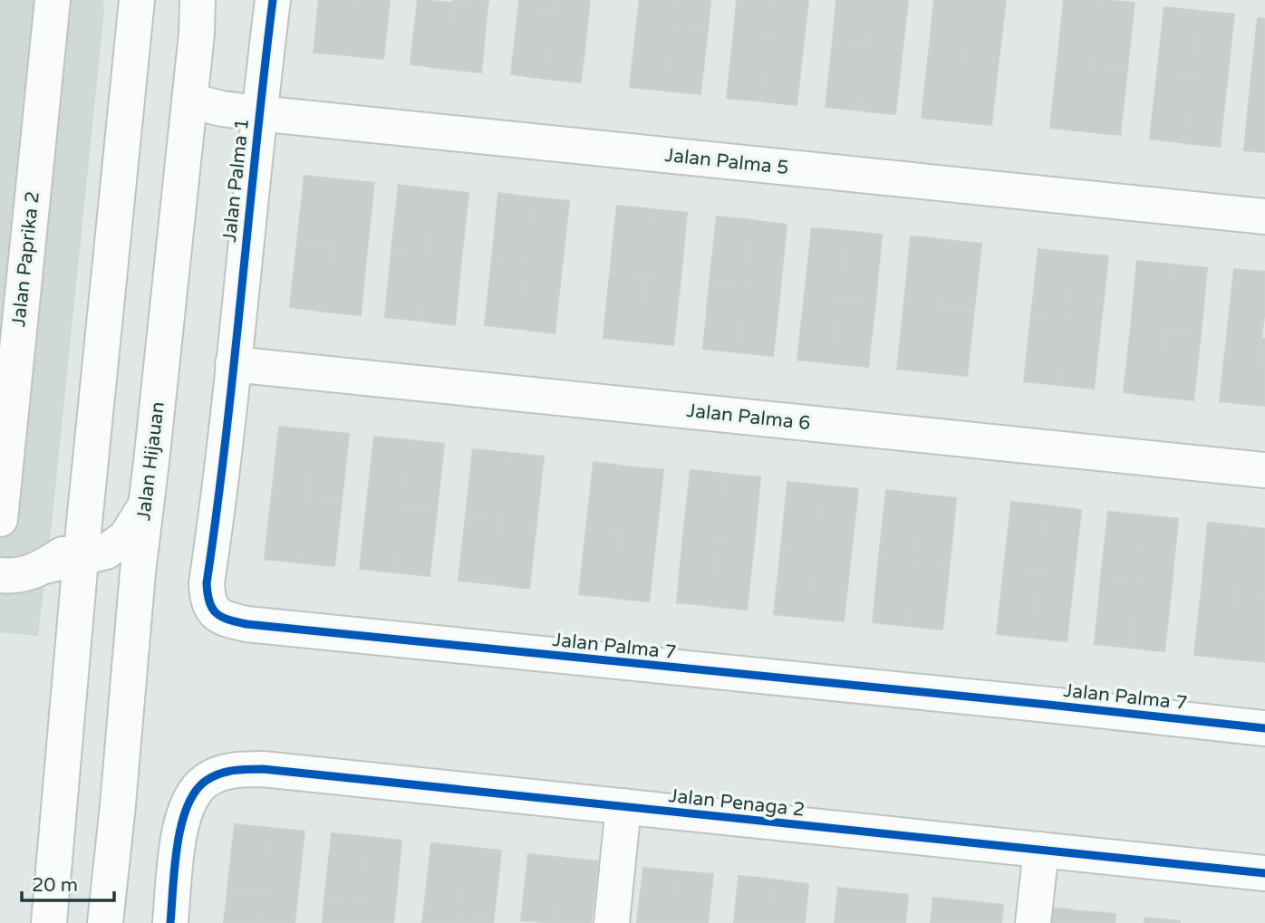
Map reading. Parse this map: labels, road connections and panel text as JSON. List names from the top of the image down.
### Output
{
  "streets": {
    "street": [
      "Jalan Palma 5",
      "Jalan Palma 1",
      "Jalan Paprika 2",
      "Jalan Palma 6",
      "Jalan Hijauan",
      "Jalan Palma 7",
      "Jalan Penaga 2"
    ]
  },
  "crossings": [
    ["Jalan Palma 5", "Jalan Palma 1"],
    ["Jalan Palma 5", "Jalan Hijauan"],
    ["Jalan Palma 1", "Jalan Palma 6"],
    ["Jalan Palma 1", "Jalan Palma 7"],
    ["Jalan Palma 6", "Jalan Palma 7"]
  ],
  "scale_bar": "20 m"
}
